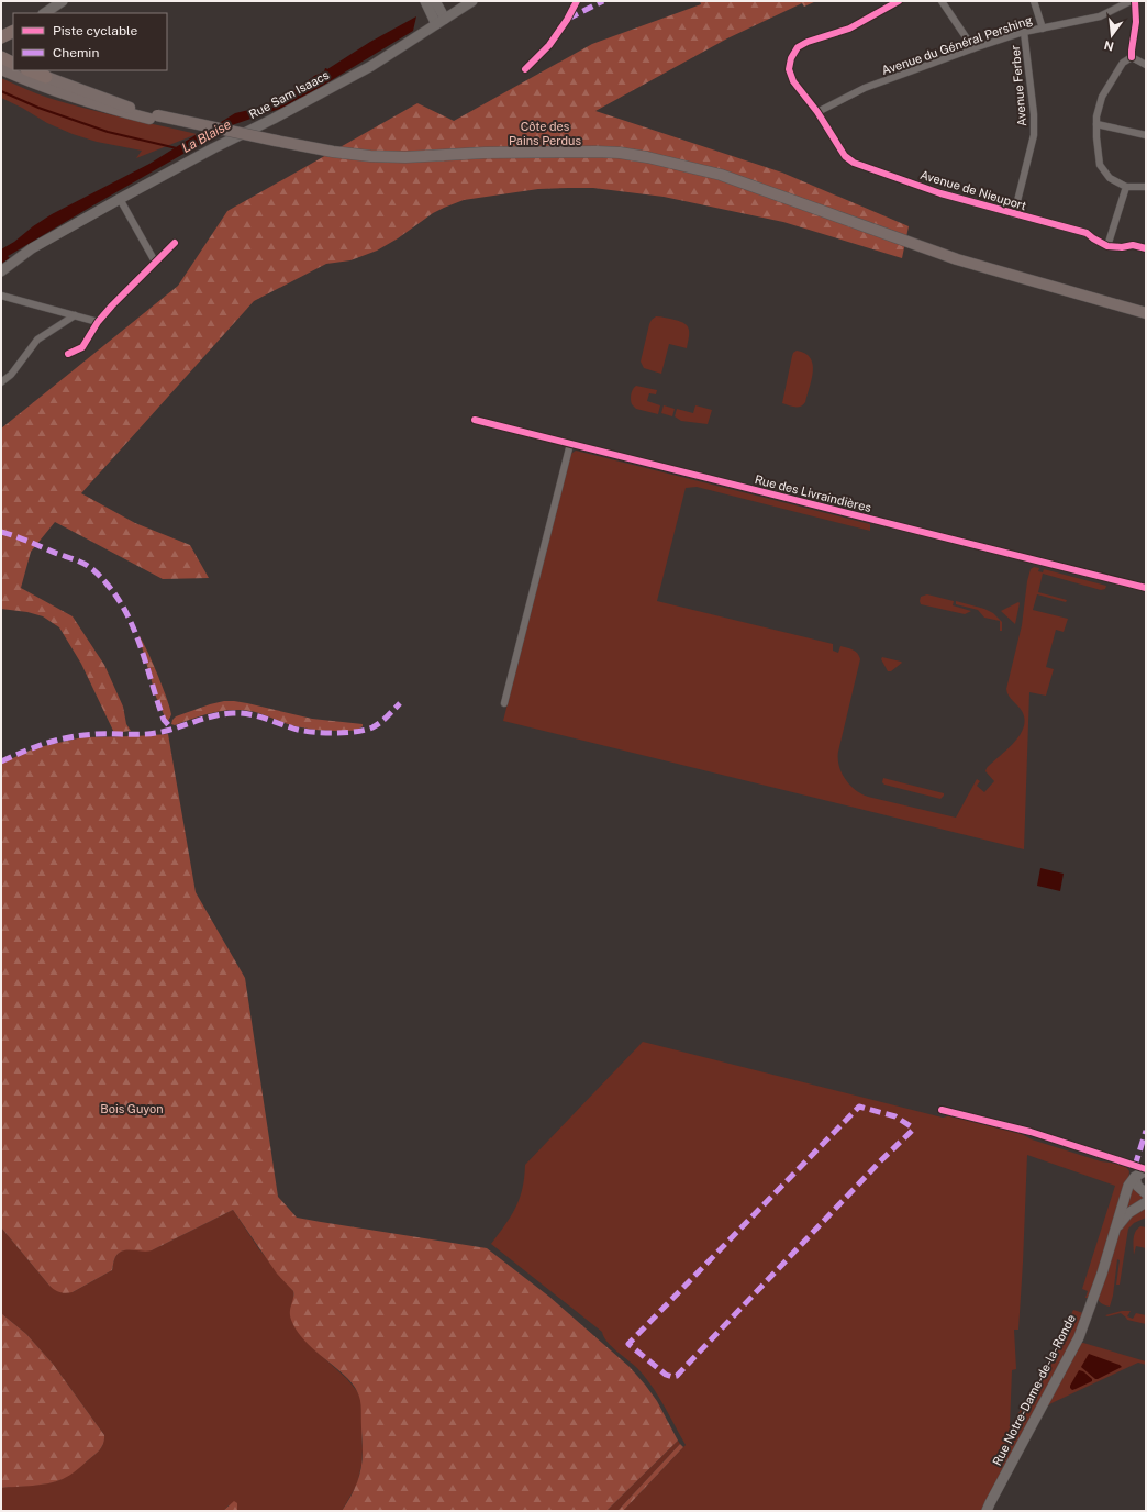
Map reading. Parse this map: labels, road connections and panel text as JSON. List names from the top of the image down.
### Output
{
  "streets": {
    "main road": ["Rue Sam Isaacs", "Rue Notre-Dame-de-la-Ronde"],
    "street": [
      "Avenue du Général Pershing",
      "Avenue Ferber",
      "Avenue de Nieuport",
      "Rue des Livraindières"
    ]
  },
  "crossings": [
    ["Avenue du Général Pershing", "Avenue Ferber"],
    ["Avenue du Général Pershing", "Avenue de Nieuport"],
    ["Avenue Ferber", "Avenue de Nieuport"]
  ],
  "water": ["La Blaise"],
  "parks": ["Côte des Pains Perdus", "Bois Guyon"],
  "legend": ["Piste cyclable", "Chemin"],
  "north": "bottom"
}
